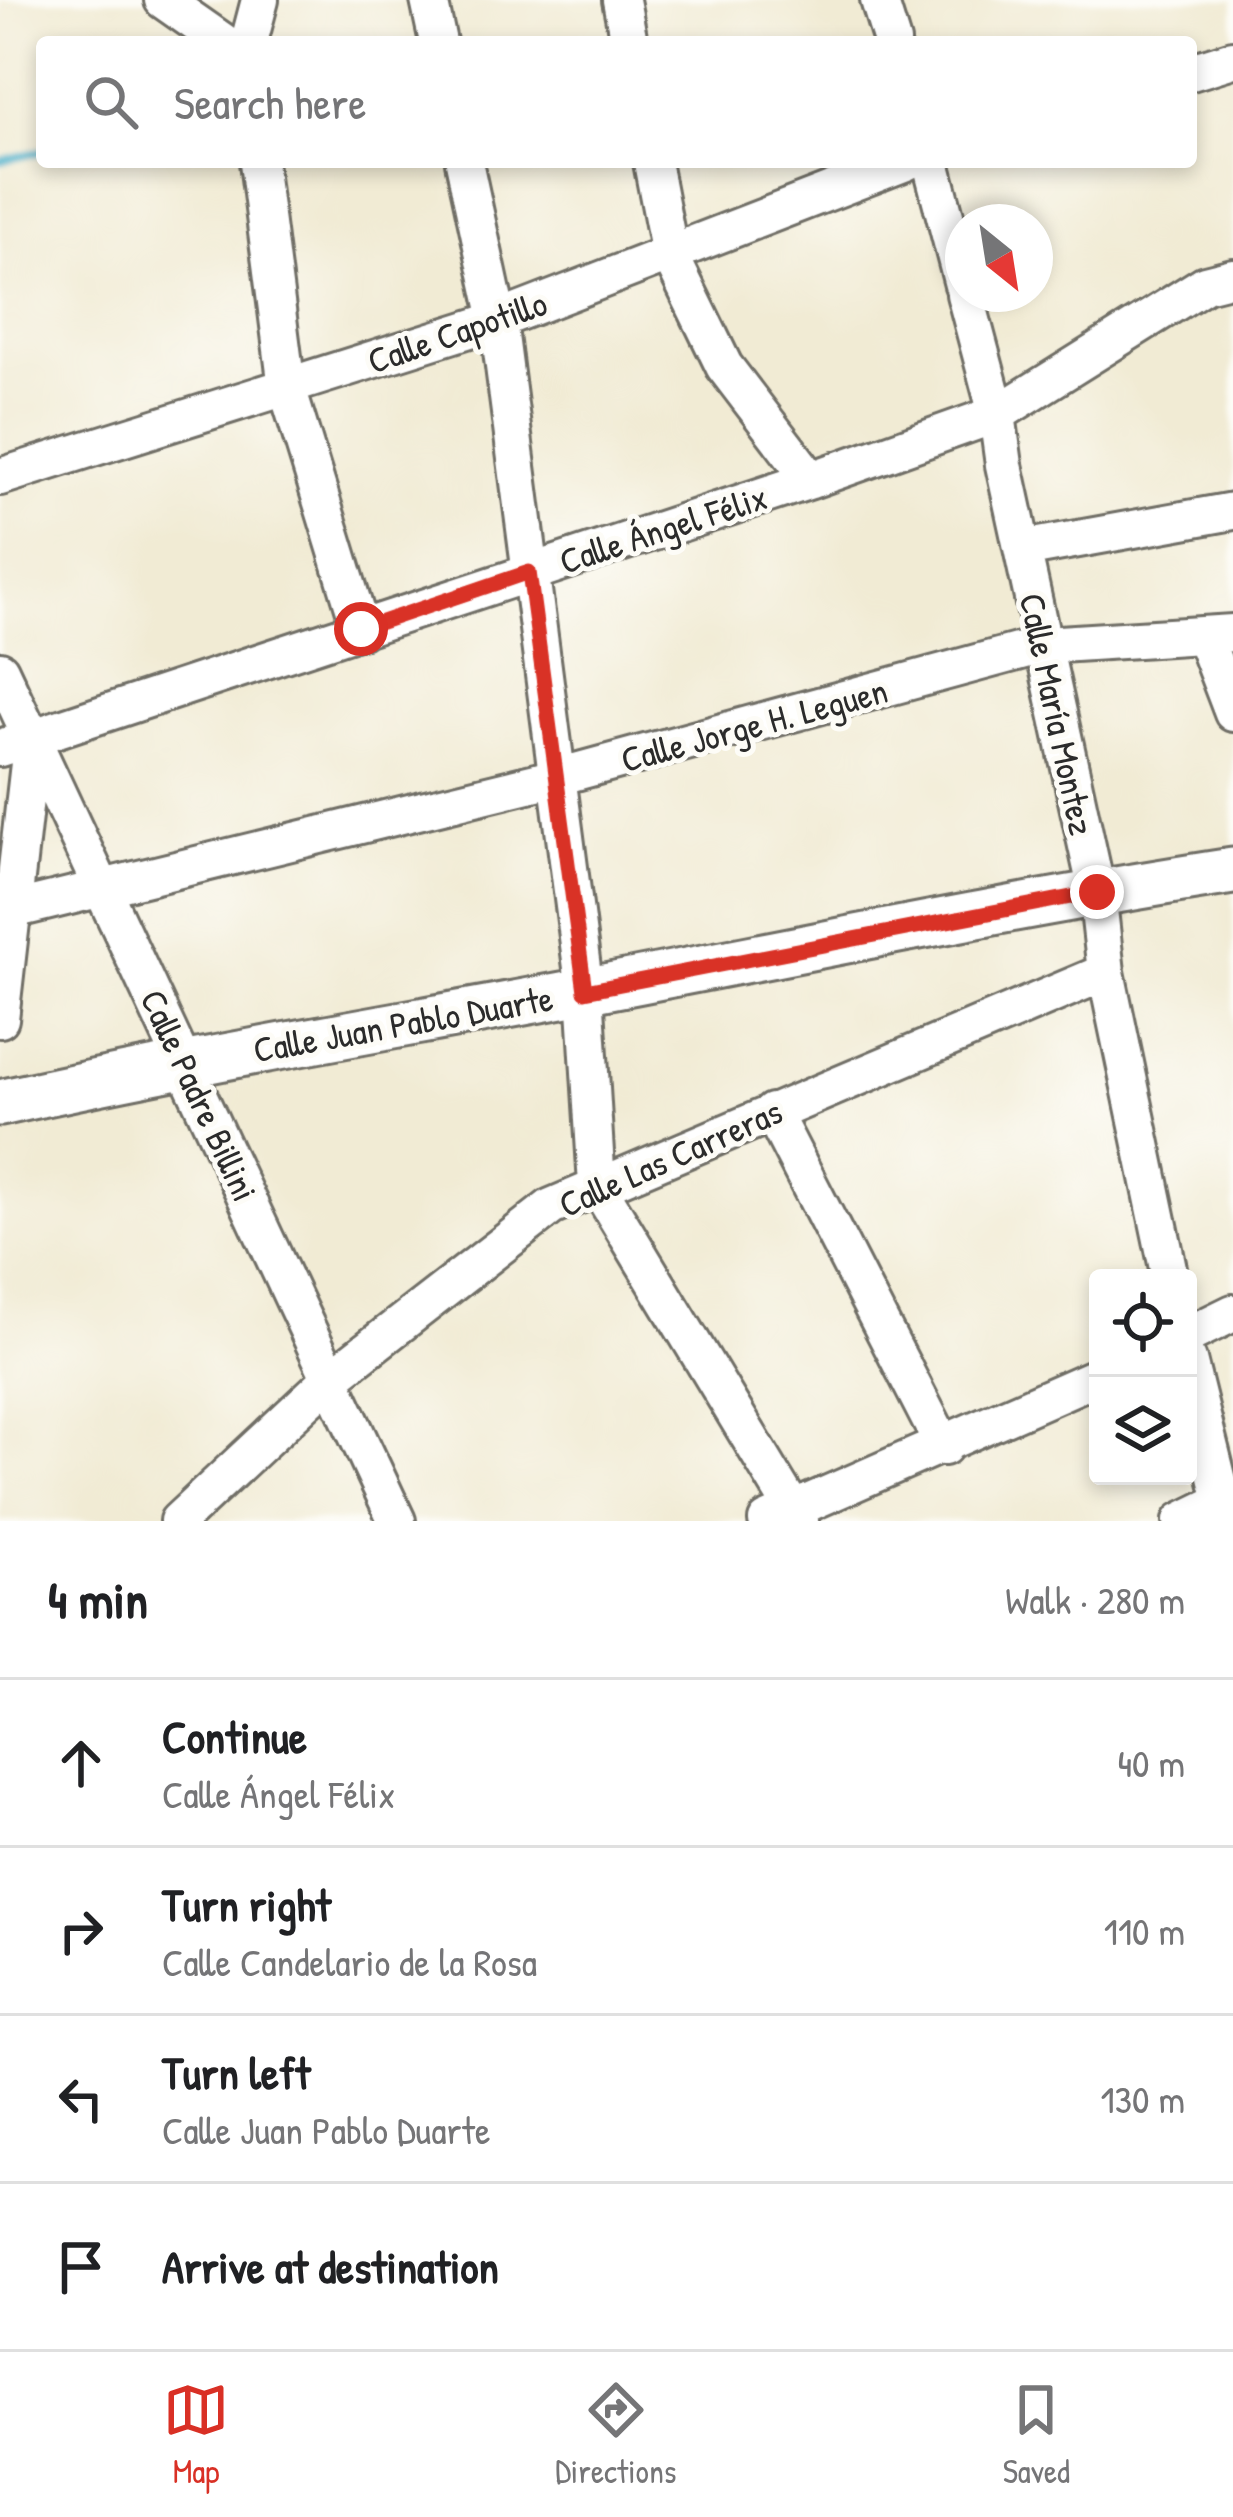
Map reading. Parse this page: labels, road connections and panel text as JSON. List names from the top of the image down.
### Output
{
  "streets": {
    "main road": ["Calle Juan Pablo Duarte"],
    "street": [
      "Calle Capotillo",
      "Calle Ángel Félix",
      "Calle María Montez",
      "Calle Jorge H. Leguen",
      "Calle Padre Billini",
      "Calle Las Carreras"
    ]
  },
  "crossings": [
    ["Calle Ángel Félix", "Calle María Montez"],
    ["Calle Ángel Félix", "Calle Padre Billini"],
    ["Calle María Montez", "Calle Jorge H. Leguen"],
    ["Calle María Montez", "Calle Juan Pablo Duarte"],
    ["Calle María Montez", "Calle Las Carreras"],
    ["Calle Jorge H. Leguen", "Calle Padre Billini"],
    ["Calle Juan Pablo Duarte", "Calle Padre Billini"],
    ["Calle Padre Billini", "Calle Las Carreras"]
  ],
  "north": "bottom right",
  "page": {
    "search": "Search here",
    "heading": ["4 min", "Walk · 280 m"],
    "list": [
      ["Continue", "Calle Ángel Félix", "40 m"],
      ["Turn right", "Calle Candelario de la Rosa", "110 m"],
      ["Turn left", "Calle Juan Pablo Duarte", "130 m"],
      "Arrive at destination"
    ],
    "nav": ["Map", "Directions", "Saved"]
  }
}
